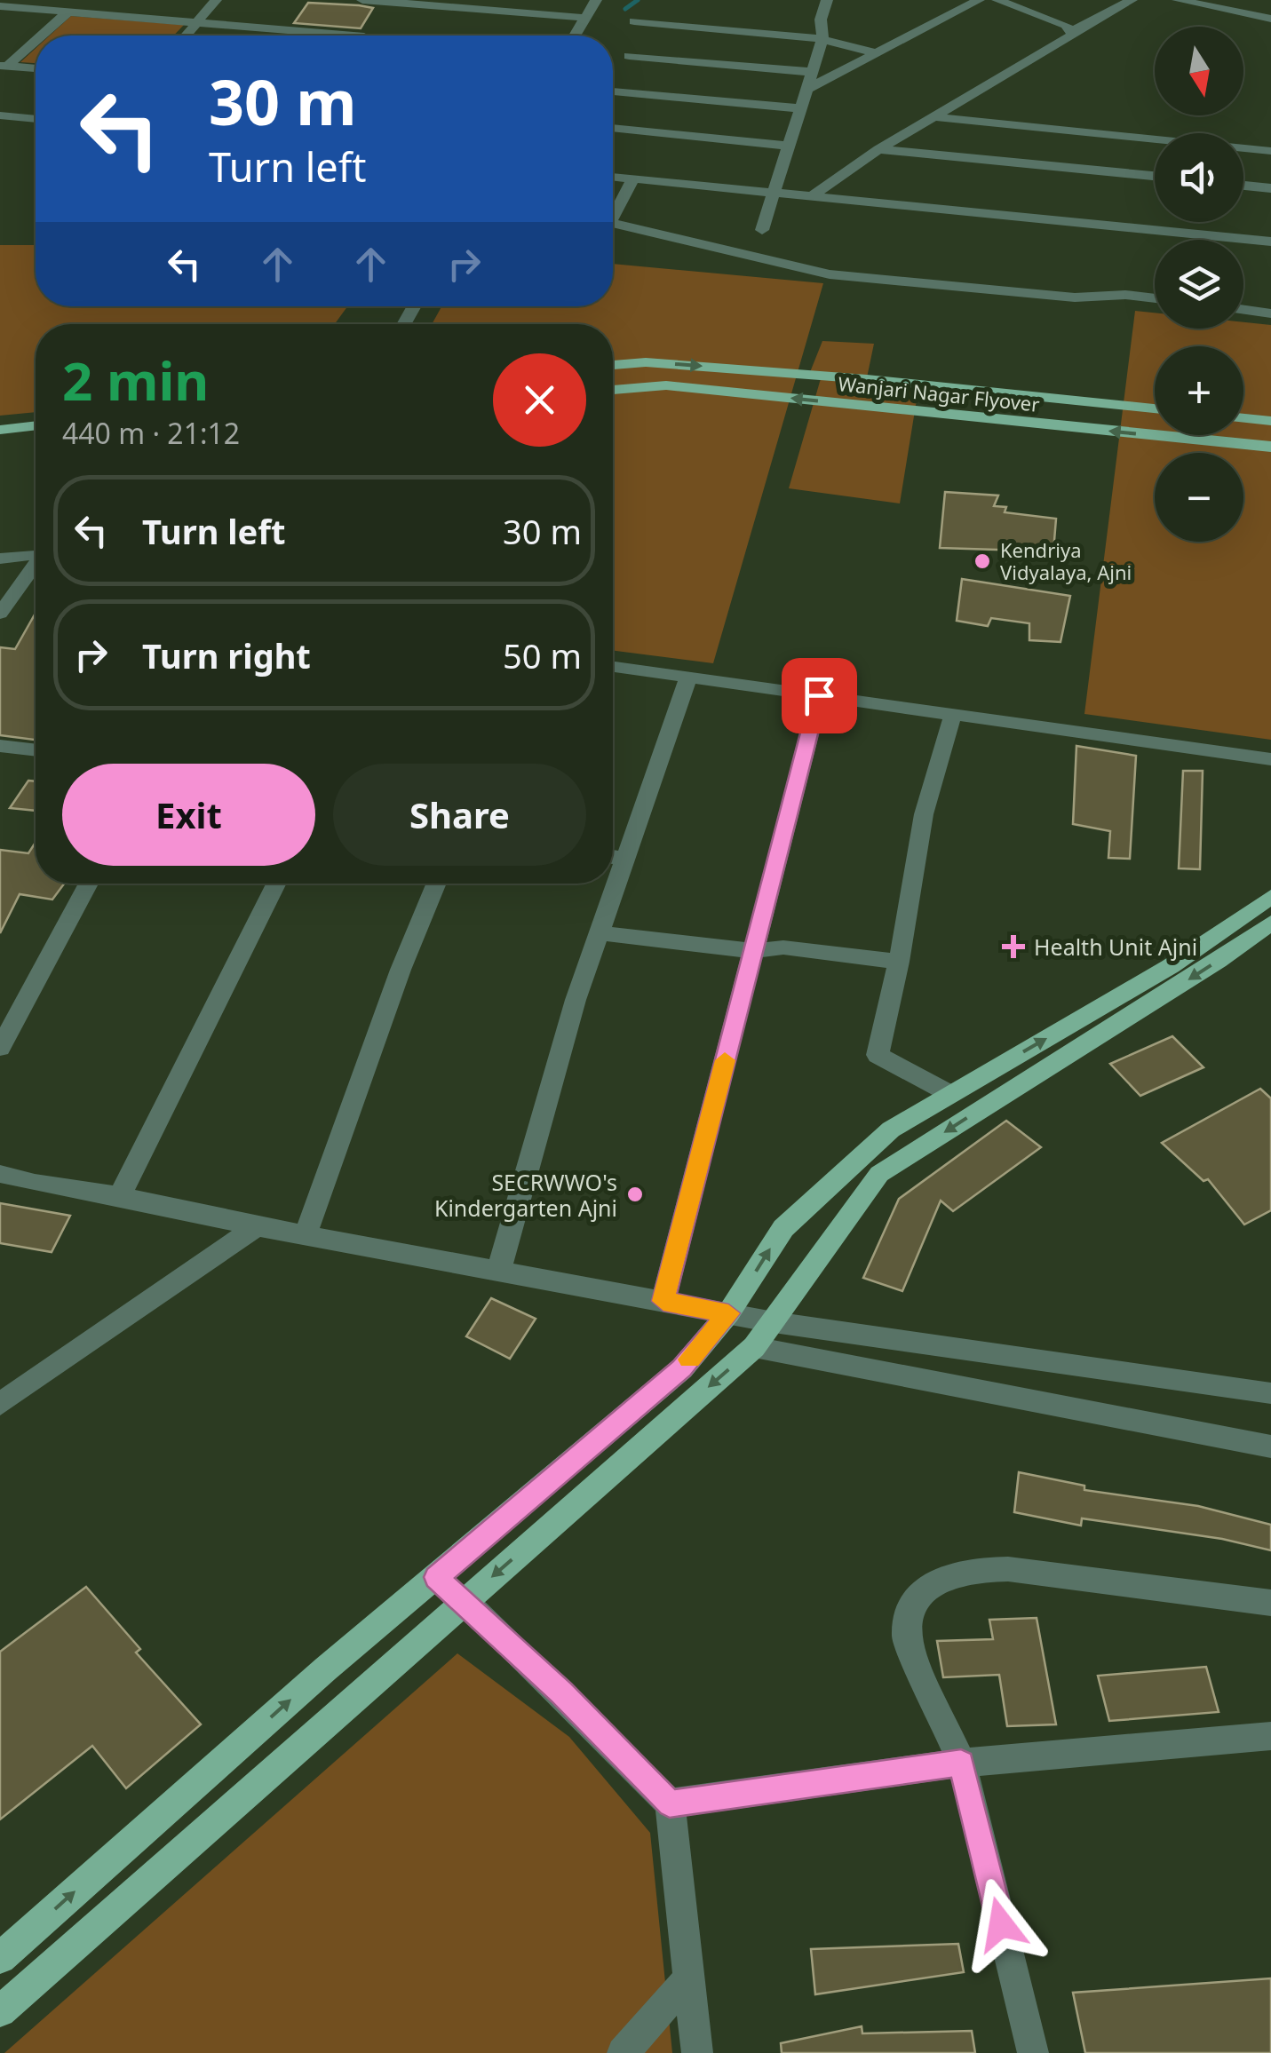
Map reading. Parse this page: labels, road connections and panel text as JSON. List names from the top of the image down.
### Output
{
  "streets": {
    "main road": ["Wanjari Nagar Flyover"]
  },
  "places": {
    "other": ["Kendriya Vidyalaya, Ajni", "SECRWWO's Kindergarten Ajni"],
    "health": ["Health Unit Ajni"]
  },
  "north": "bottom",
  "page": {
    "map_buttons": ["+", "−"],
    "turn": ["30 m", "Turn left"],
    "heading": ["2 min", "440 m · 21:12"],
    "list": [
      {
        "name": "Turn left",
        "value": "30 m"
      },
      {
        "name": "Turn right",
        "value": "50 m"
      }
    ],
    "buttons": ["Exit", "Share"]
  }
}
